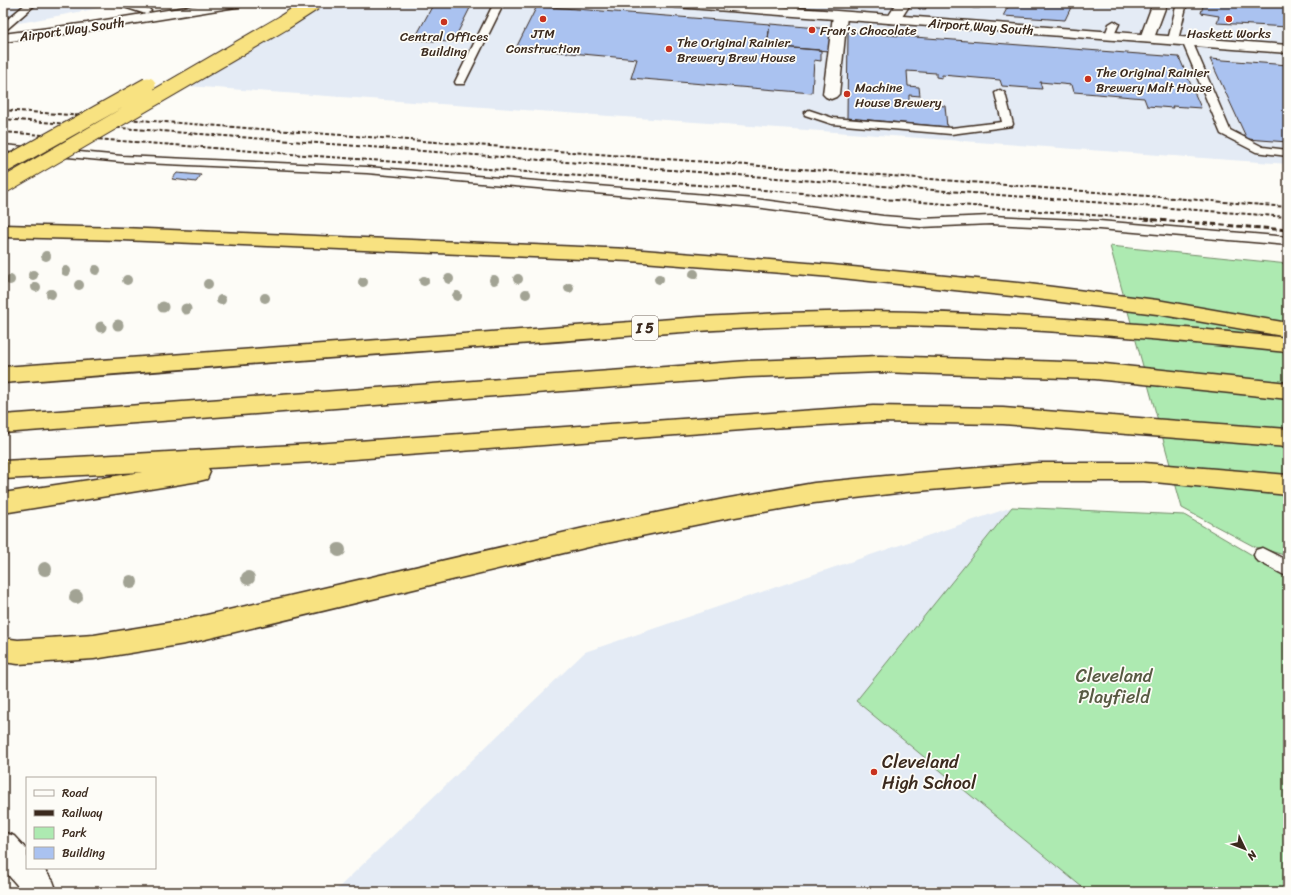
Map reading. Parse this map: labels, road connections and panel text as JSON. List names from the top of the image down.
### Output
{
  "streets": {
    "highway": ["I 5"],
    "main road": ["Airport Way South"]
  },
  "parks": ["Cleveland Playfield"],
  "places": [
    "JTM Construction",
    "Haskett Works",
    "Central Offices Building",
    "Fran's Chocolate",
    "The Original Rainier Brewery Brew House",
    "The Original Rainier Brewery Malt House",
    "Machine House Brewery",
    "Cleveland High School"
  ],
  "legend": [
    "Road",
    "Railway",
    "Park",
    "Building"
  ],
  "north": "bottom right"
}
